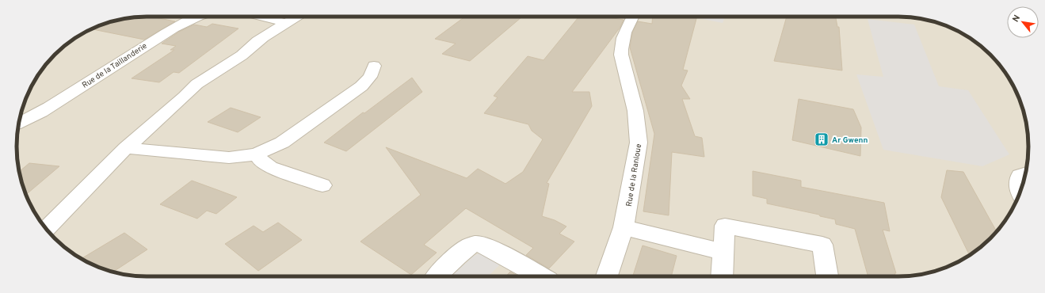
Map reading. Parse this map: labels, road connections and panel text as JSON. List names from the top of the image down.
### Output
{
  "streets": {
    "street": ["Rue de la Taillanderie", "Rue de la Ranloue"]
  },
  "places": {
    "building": ["Ar Gwenn"]
  },
  "north": "top left"
}
